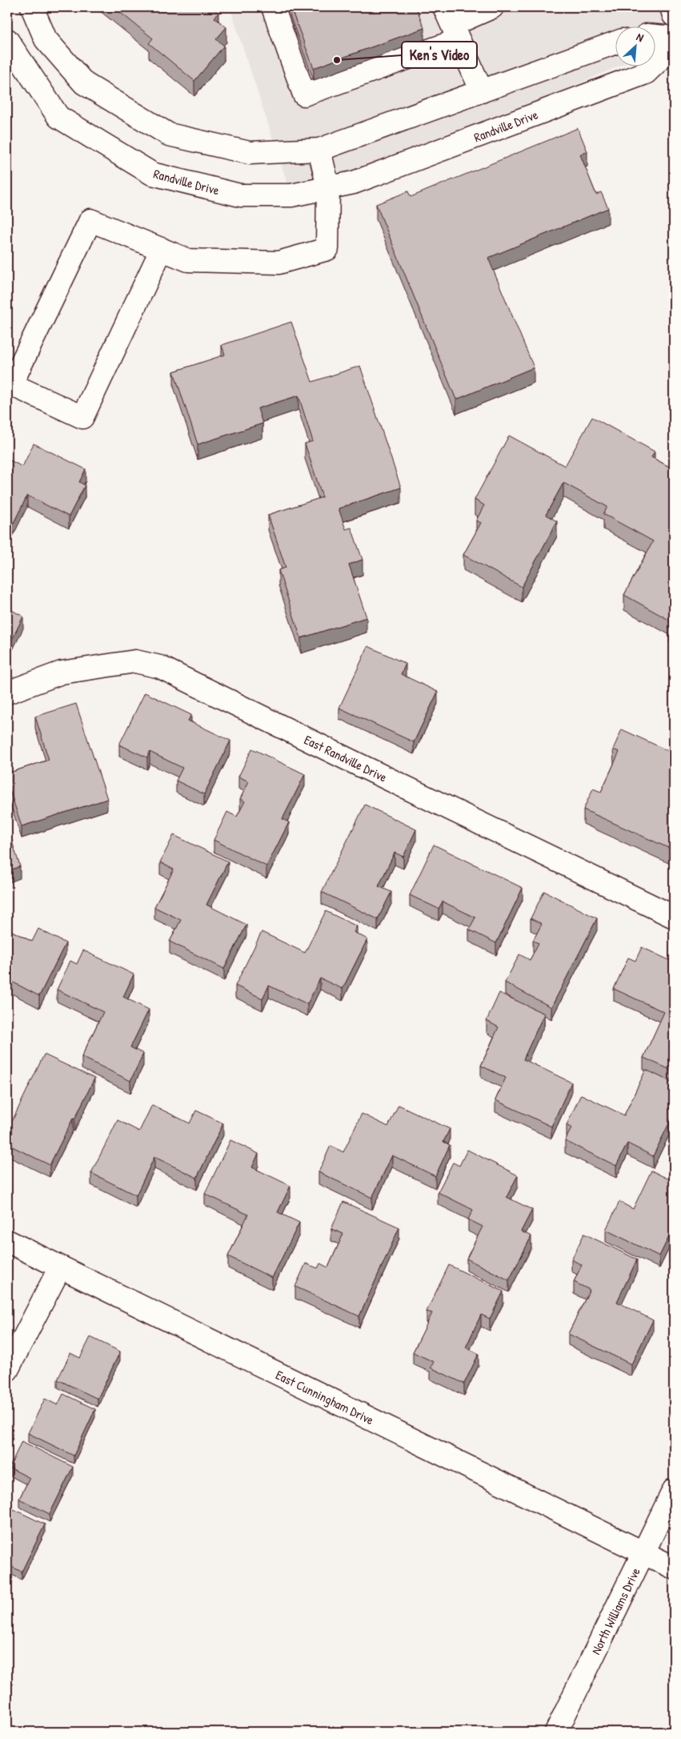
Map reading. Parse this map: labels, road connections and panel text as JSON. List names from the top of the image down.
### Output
{
  "streets": {
    "street": [
      "Randville Drive",
      "East Randville Drive",
      "East Cunningham Drive",
      "North Williams Drive"
    ]
  },
  "crossings": [
    ["East Cunningham Drive", "North Williams Drive"]
  ],
  "places": ["Ken's Video"],
  "north": "top right"
}
